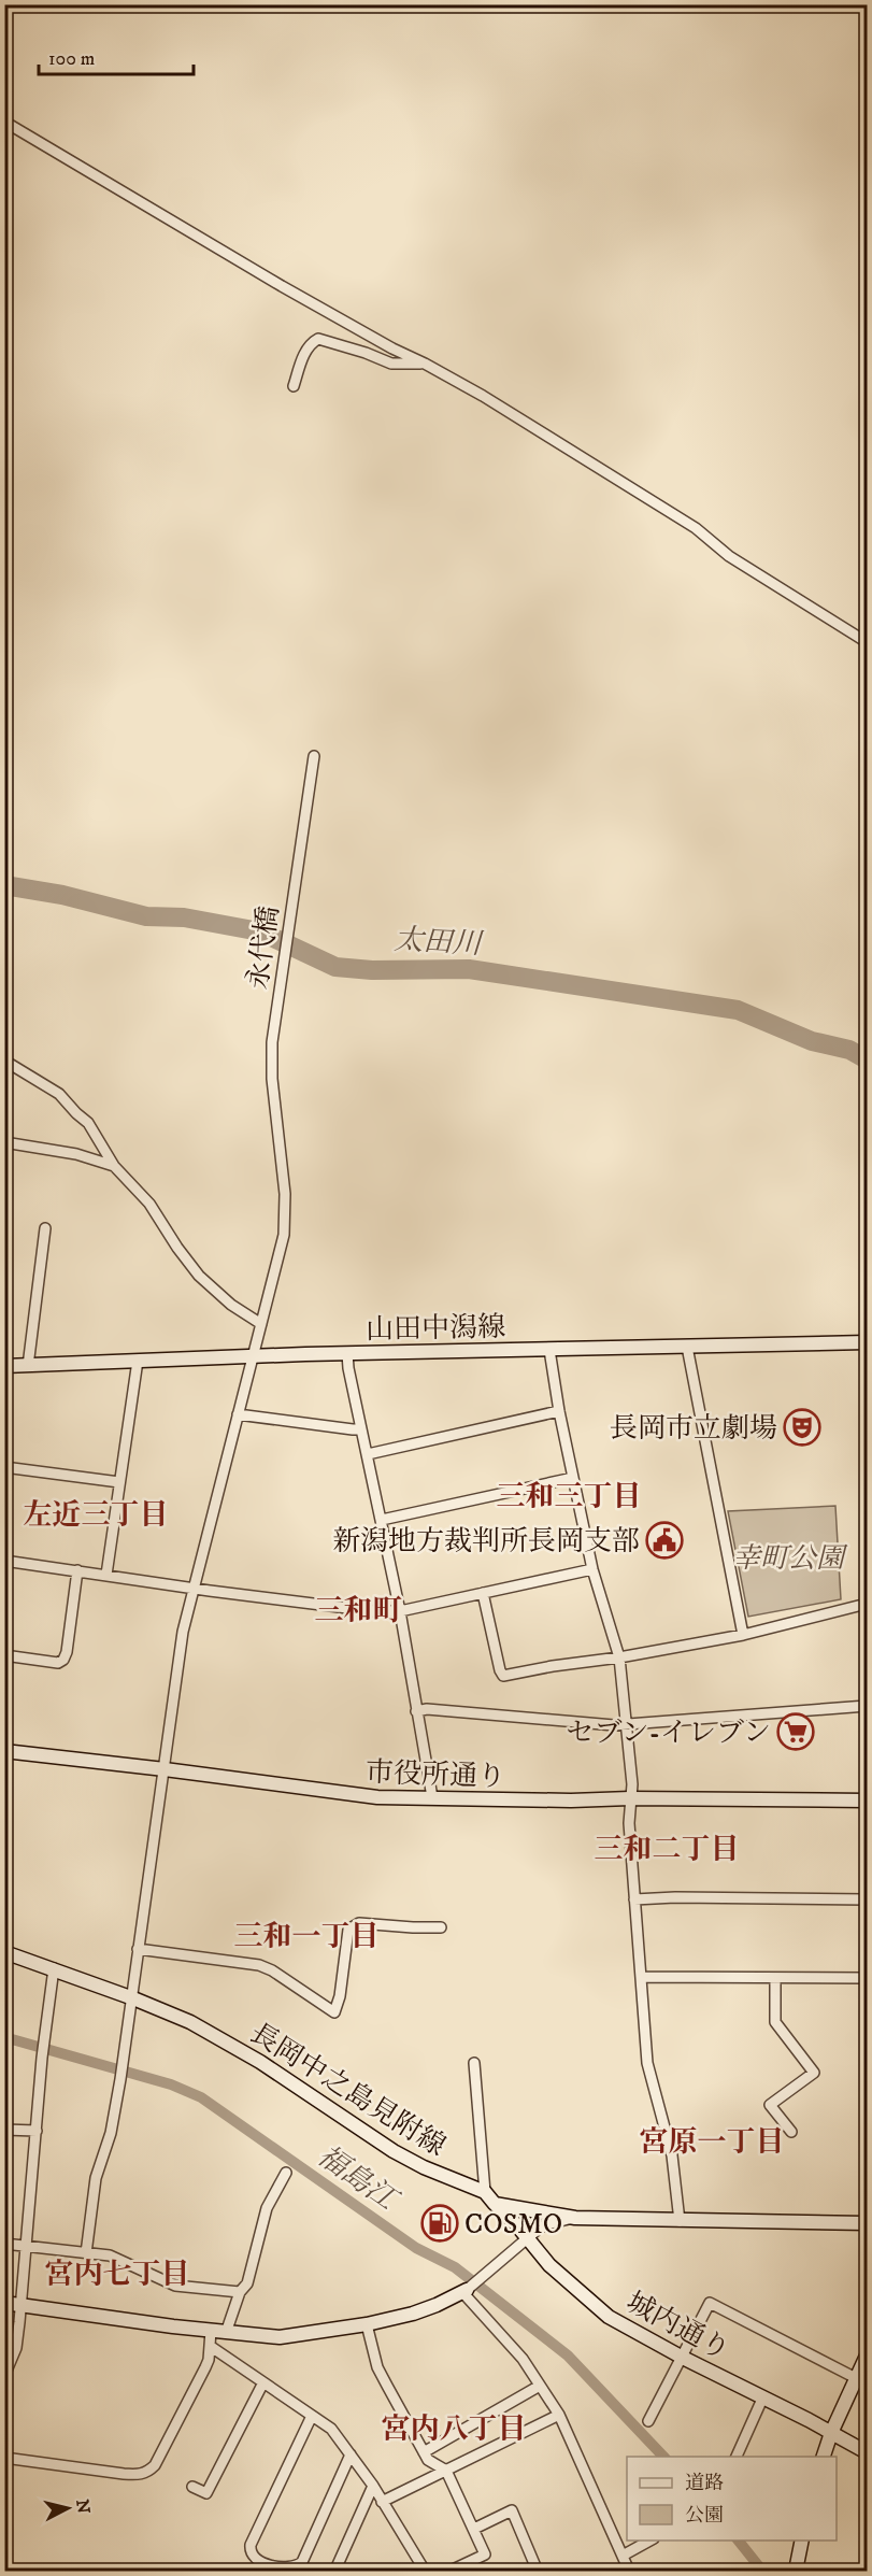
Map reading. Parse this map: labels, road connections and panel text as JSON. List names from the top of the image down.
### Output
{
  "streets": {
    "street": [
      "永代橋",
      "山田中潟線",
      "市役所通り",
      "長岡中之島見附線",
      "城内通り"
    ]
  },
  "crossings": [
    ["永代橋", "山田中潟線"],
    ["永代橋", "市役所通り"],
    ["永代橋", "長岡中之島見附線"],
    ["長岡中之島見附線", "城内通り"]
  ],
  "districts": [
    "三和三丁目",
    "左近三丁目",
    "三和町",
    "三和二丁目",
    "三和一丁目",
    "宮原一丁目",
    "宮内七丁目",
    "宮内八丁目"
  ],
  "water": ["太田川", "福島江"],
  "parks": ["幸町公園"],
  "places": {
    "theatre": ["長岡市立劇場"],
    "public building": ["新潟地方裁判所長岡支部"],
    "supermarket": ["セブン-イレブン"],
    "fuel station": ["COSMO"]
  },
  "legend": ["道路", "公園"],
  "scale_bar": "100 m",
  "north": "right"
}
